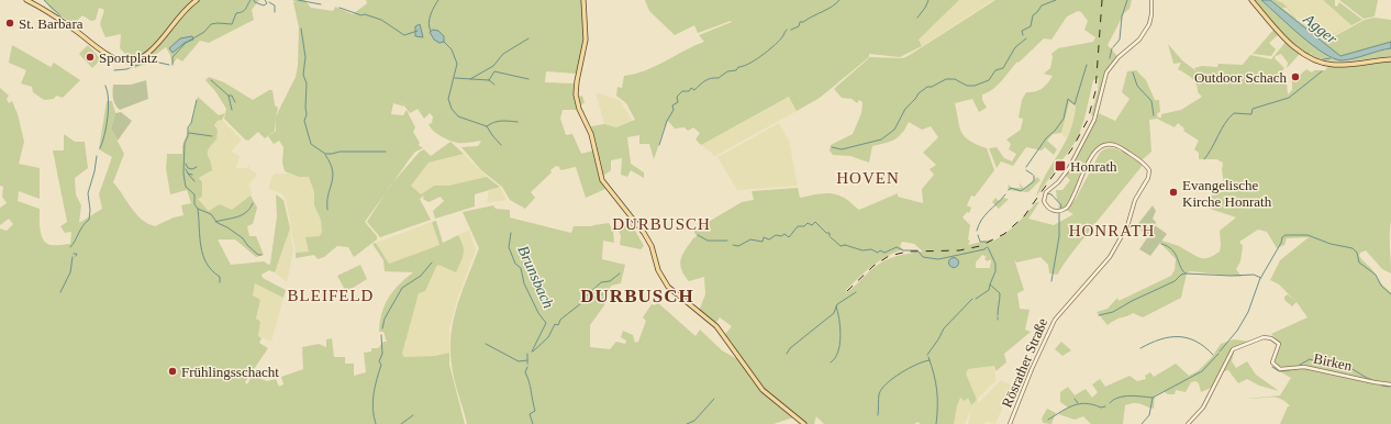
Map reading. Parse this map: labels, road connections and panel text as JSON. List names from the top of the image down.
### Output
{
  "streets": {
    "street": ["Birken", "Rösrather Straße"]
  },
  "districts": [
    "HOVEN",
    "DURBUSCH",
    "HONRATH",
    "BLEIFELD",
    "DURBUSCH"
  ],
  "water": ["Agger", "Brunsbach"],
  "places": {
    "other": [
      "St. Barbara",
      "Sportplatz",
      "Outdoor Schach",
      "Evangelische Kirche Honrath",
      "Frühlingsschacht"
    ],
    "transit": ["Honrath"]
  }
}
